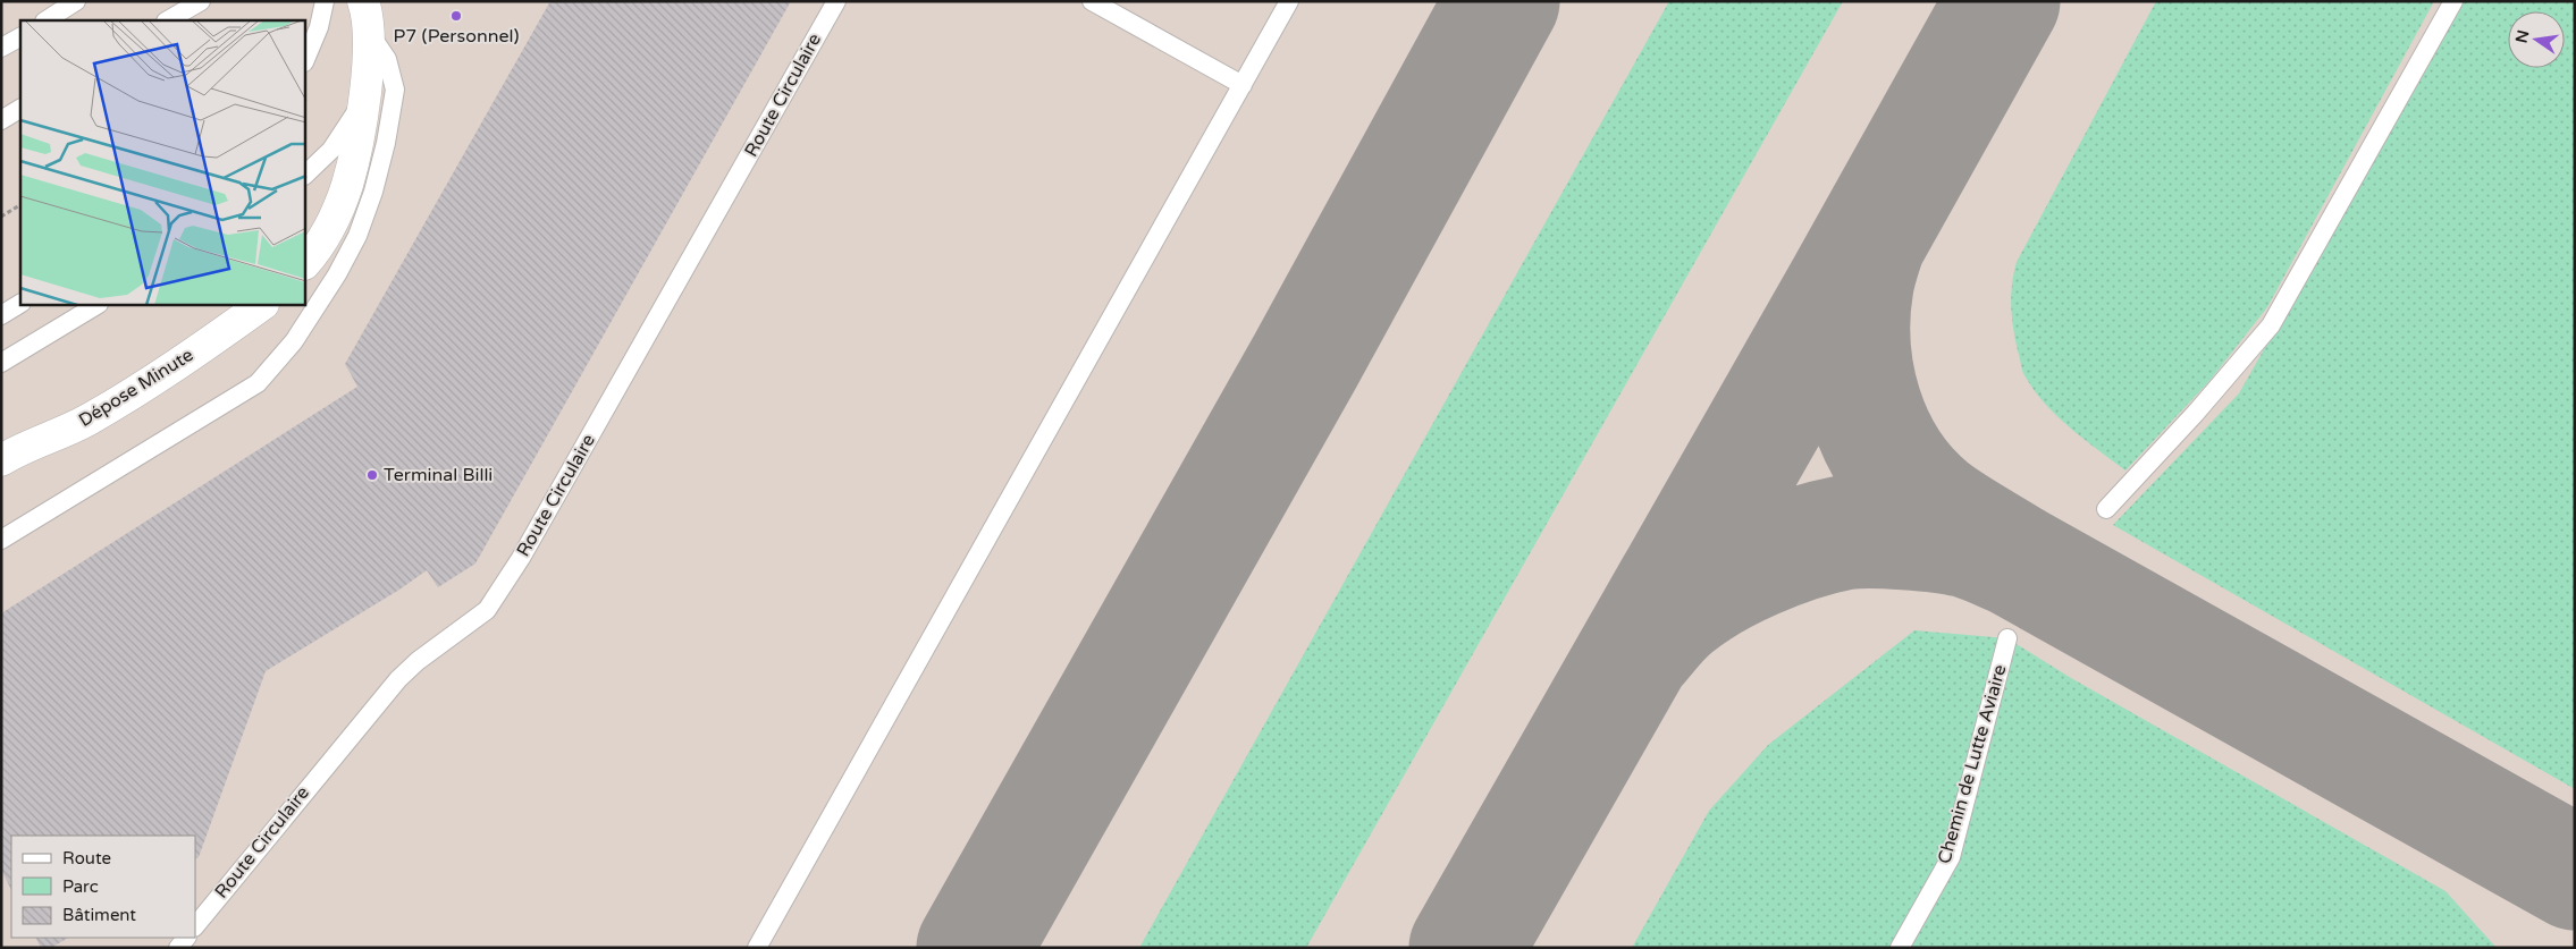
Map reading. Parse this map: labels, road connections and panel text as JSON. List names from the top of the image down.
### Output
{
  "streets": {
    "street": ["Dépose Minute"],
    "lane": ["Route Circulaire", "Chemin de Lutte Aviaire"]
  },
  "places": ["P7 (Personnel)", "Terminal Billi"],
  "legend": ["Route", "Parc", "Bâtiment"],
  "north": "left"
}
